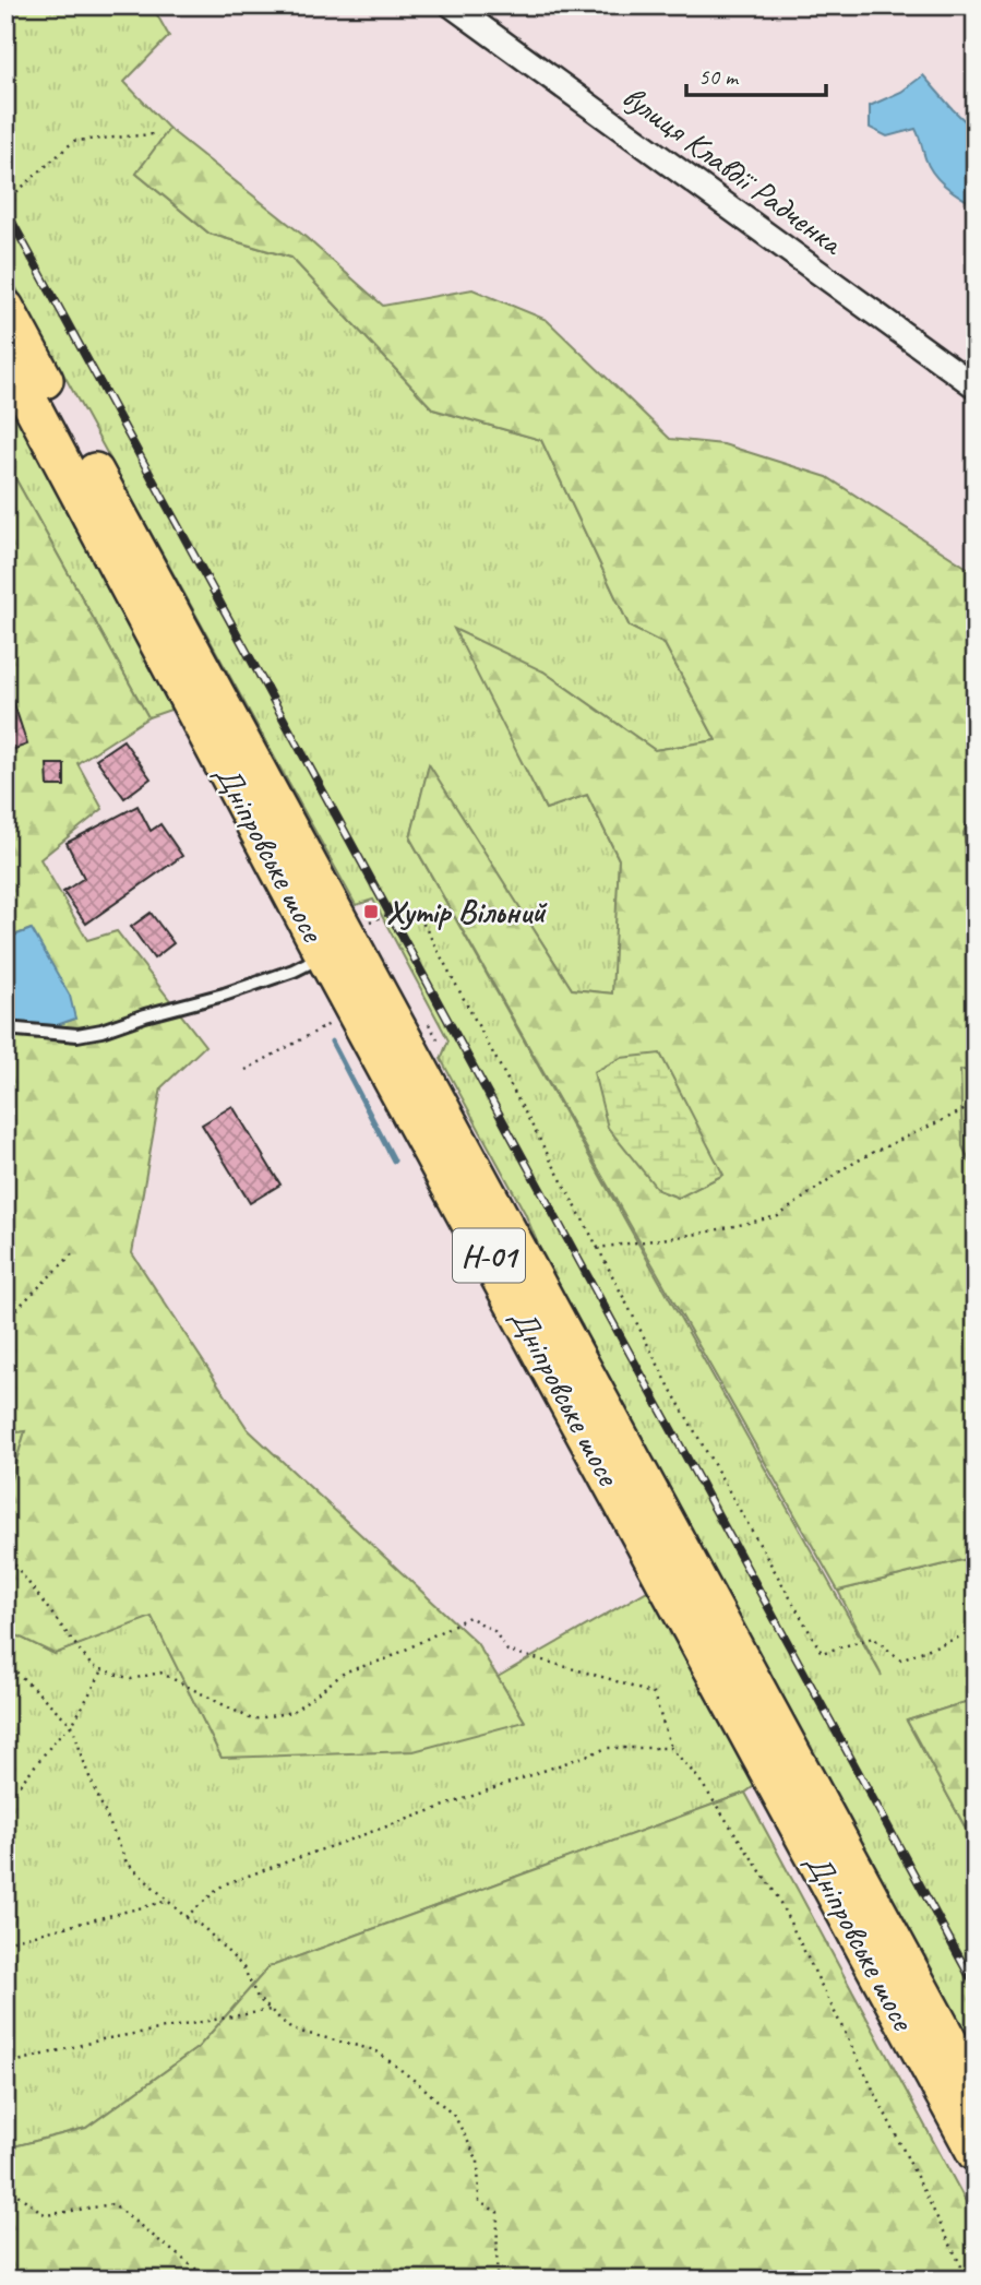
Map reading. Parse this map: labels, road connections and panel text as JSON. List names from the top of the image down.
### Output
{
  "streets": {
    "main road": ["Дніпровське шосе", "Н-01"],
    "street": ["вулиця Клавдії Радченка"]
  },
  "places": {
    "transit": ["Хутір Вільний"]
  },
  "scale_bar": "50 m"
}
